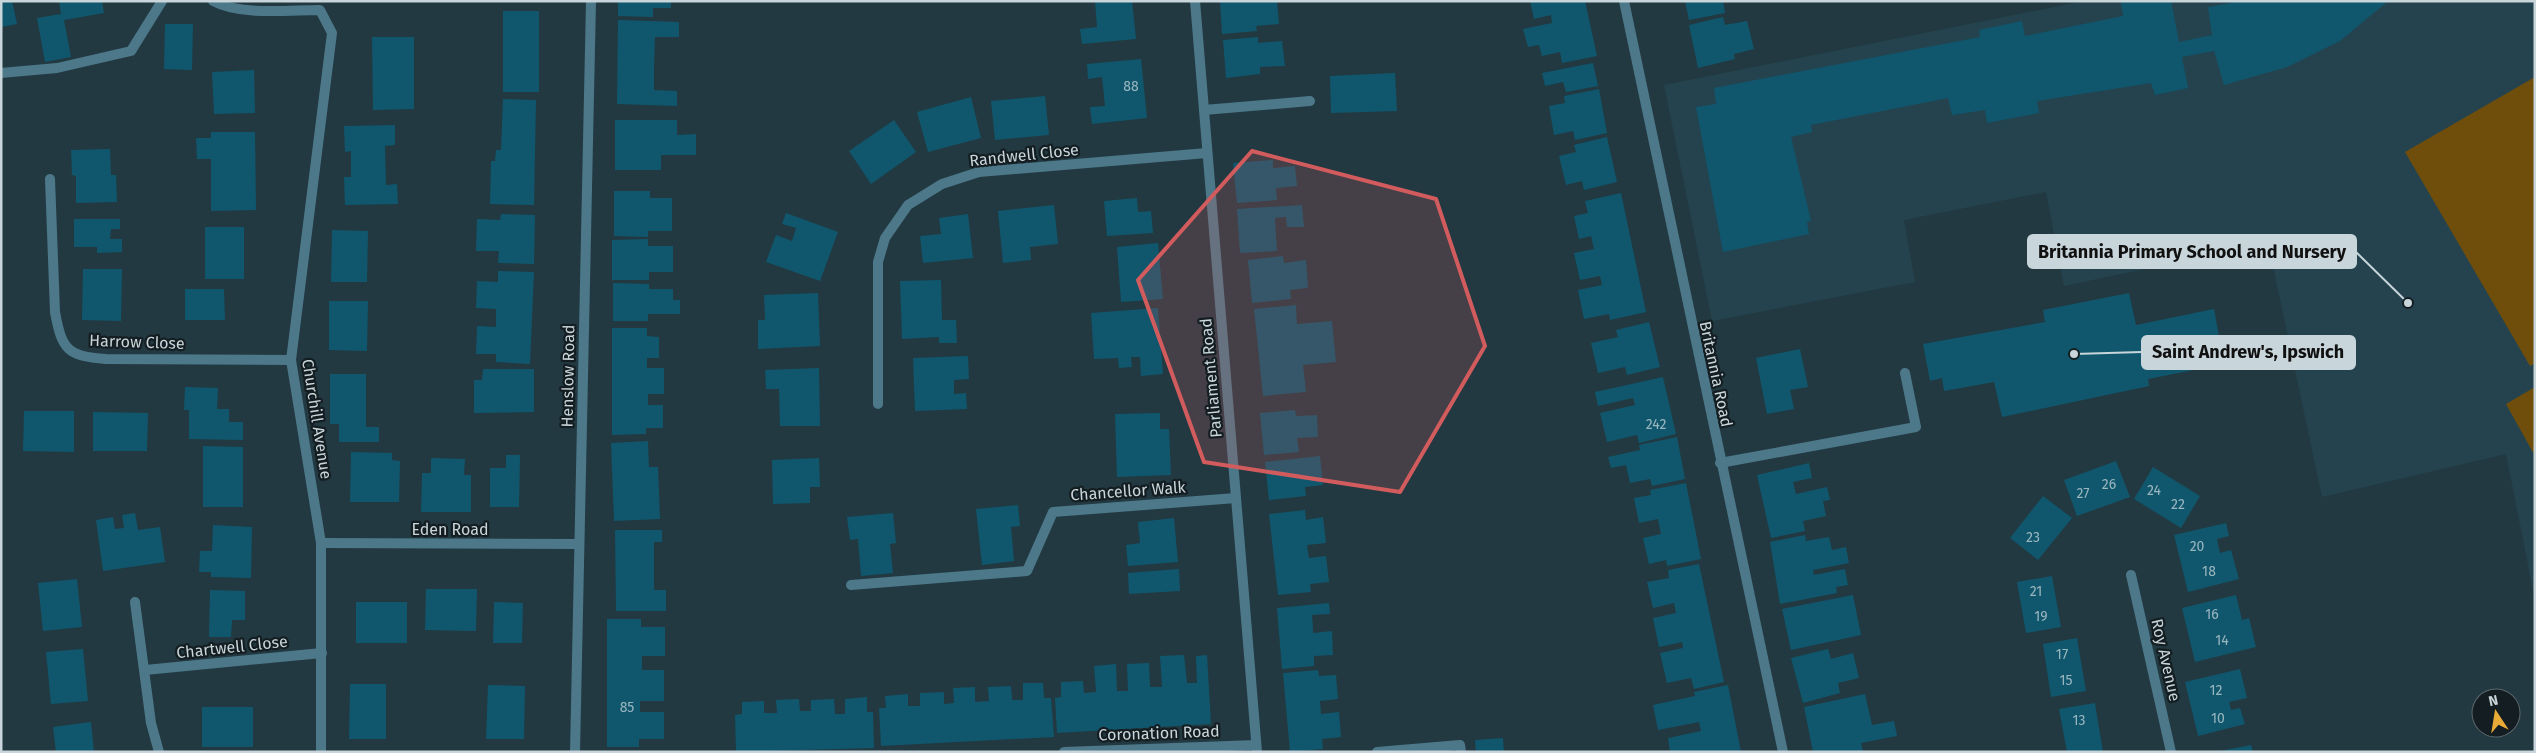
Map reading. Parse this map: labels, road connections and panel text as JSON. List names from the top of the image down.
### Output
{
  "streets": {
    "street": [
      "Randwell Close",
      "Harrow Close",
      "Britannia Road",
      "Henslow Road",
      "Parliament Road",
      "Churchill Avenue",
      "Chancellor Walk",
      "Eden Road",
      "Chartwell Close",
      "Roy Avenue",
      "Coronation Road"
    ]
  },
  "crossings": [
    ["Randwell Close", "Parliament Road"],
    ["Harrow Close", "Churchill Avenue"],
    ["Henslow Road", "Eden Road"],
    ["Parliament Road", "Chancellor Walk"],
    ["Parliament Road", "Coronation Road"],
    ["Churchill Avenue", "Eden Road"],
    ["Churchill Avenue", "Chartwell Close"]
  ],
  "places": ["Britannia Primary School and Nursery", "Saint Andrew's, Ipswich"],
  "house_numbers": [
    "88",
    "242",
    "26",
    "24",
    "27",
    "22",
    "23",
    "20",
    "18",
    "21",
    "16",
    "19",
    "14",
    "17",
    "15",
    "12",
    "85",
    "10",
    "13"
  ],
  "north": "top"
}
